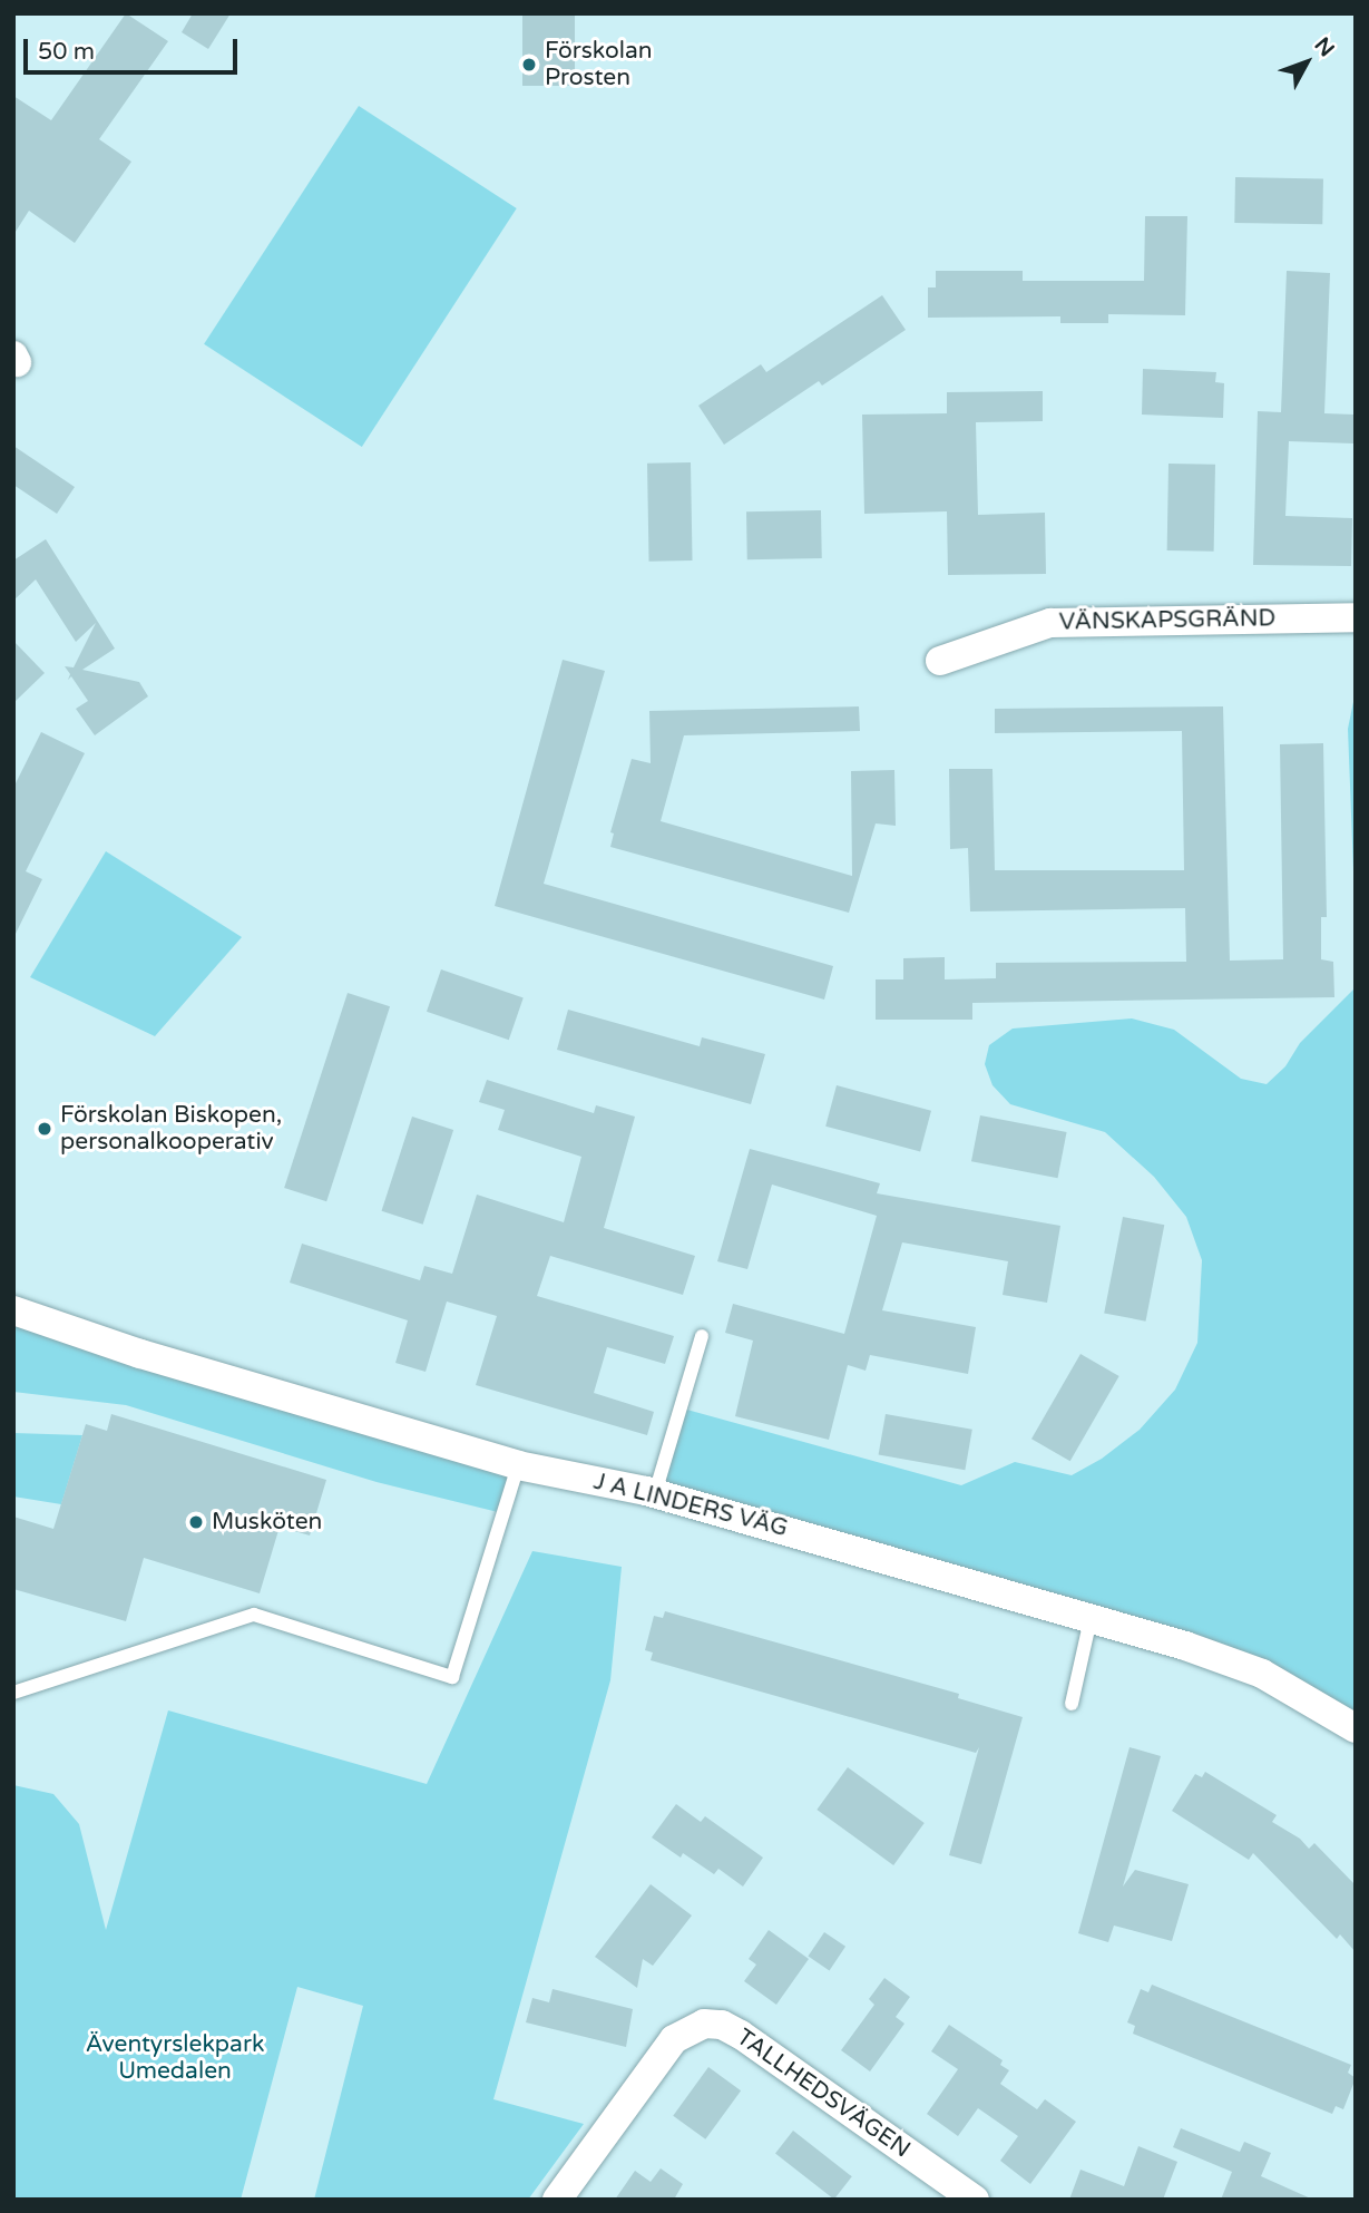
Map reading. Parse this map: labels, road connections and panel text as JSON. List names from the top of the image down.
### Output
{
  "streets": {
    "street": ["VÄNSKAPSGRÄND", "J A LINDERS VÄG", "TALLHEDSVÄGEN"]
  },
  "parks": ["Äventyrslekpark Umedalen"],
  "places": ["Förskolan Prosten", "Förskolan Biskopen, personalkooperativ", "Musköten"],
  "scale_bar": "50 m",
  "north": "top right"
}
